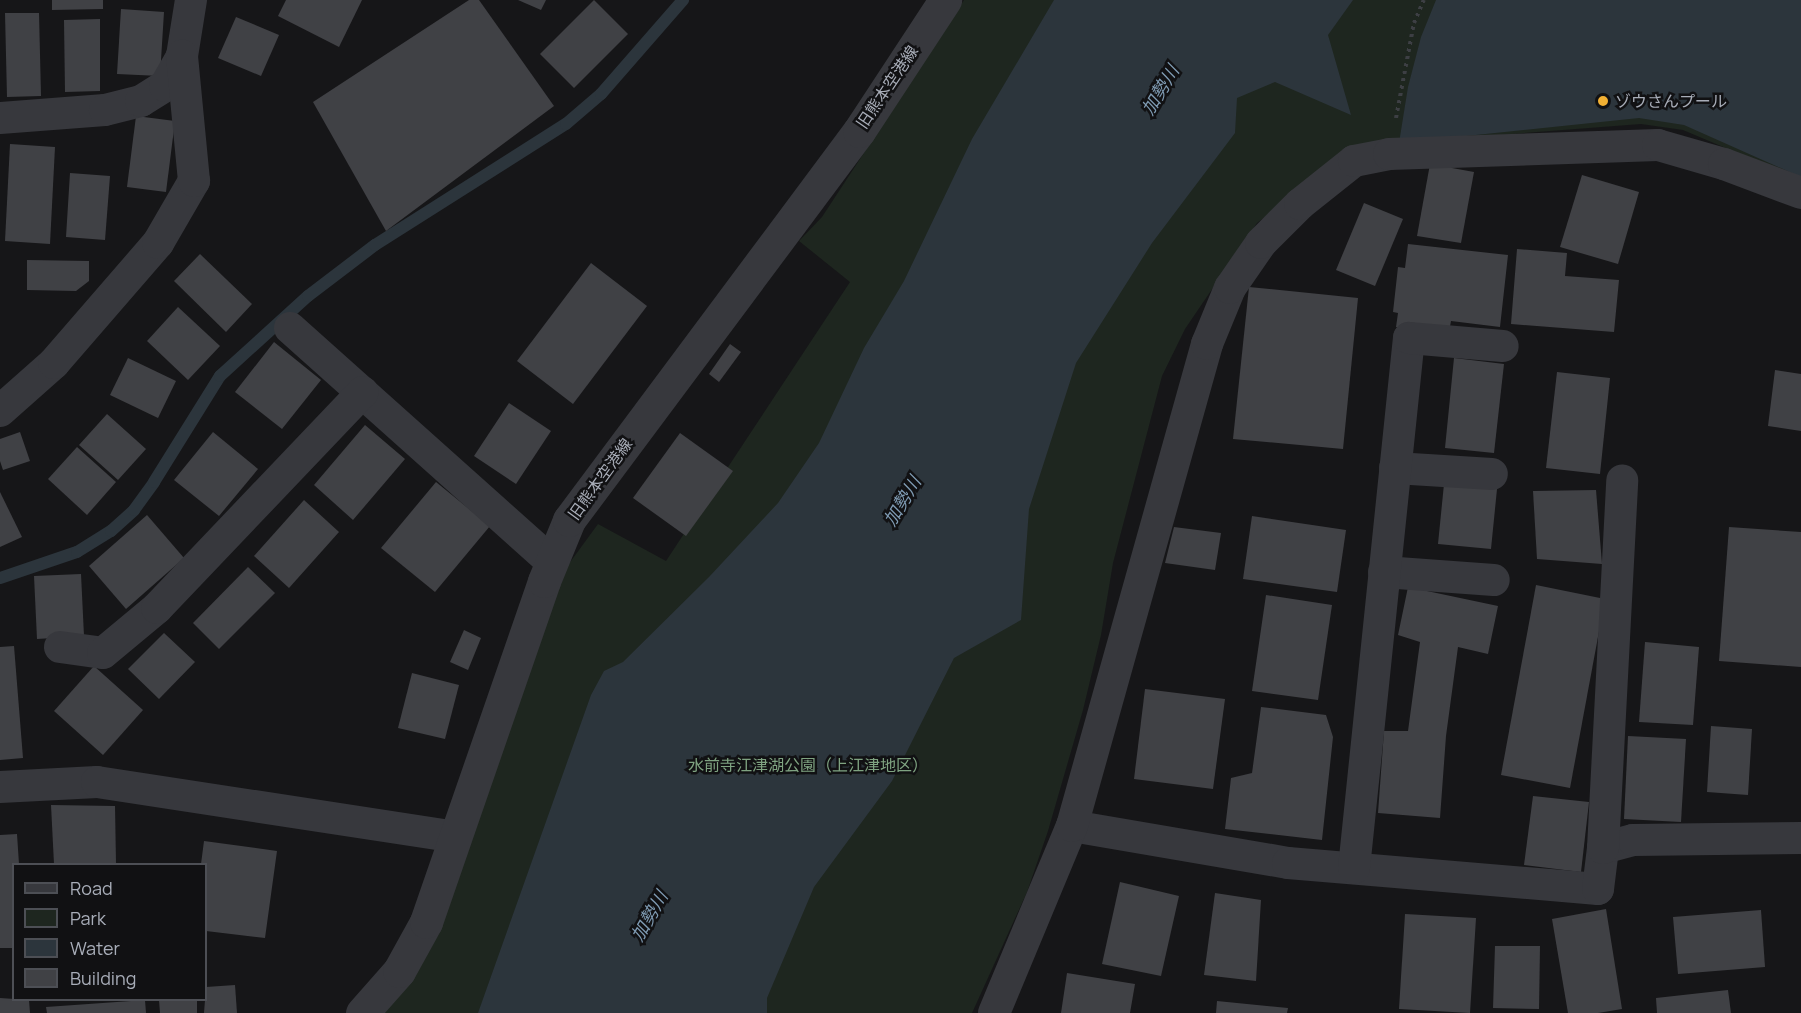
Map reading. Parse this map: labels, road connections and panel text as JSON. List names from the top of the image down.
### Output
{
  "streets": {
    "street": ["旧熊本空港線"]
  },
  "water": ["加勢川"],
  "parks": ["水前寺江津湖公園（上江津地区）"],
  "places": ["ゾウさんプール"],
  "legend": [
    "Road",
    "Park",
    "Water",
    "Building"
  ]
}
